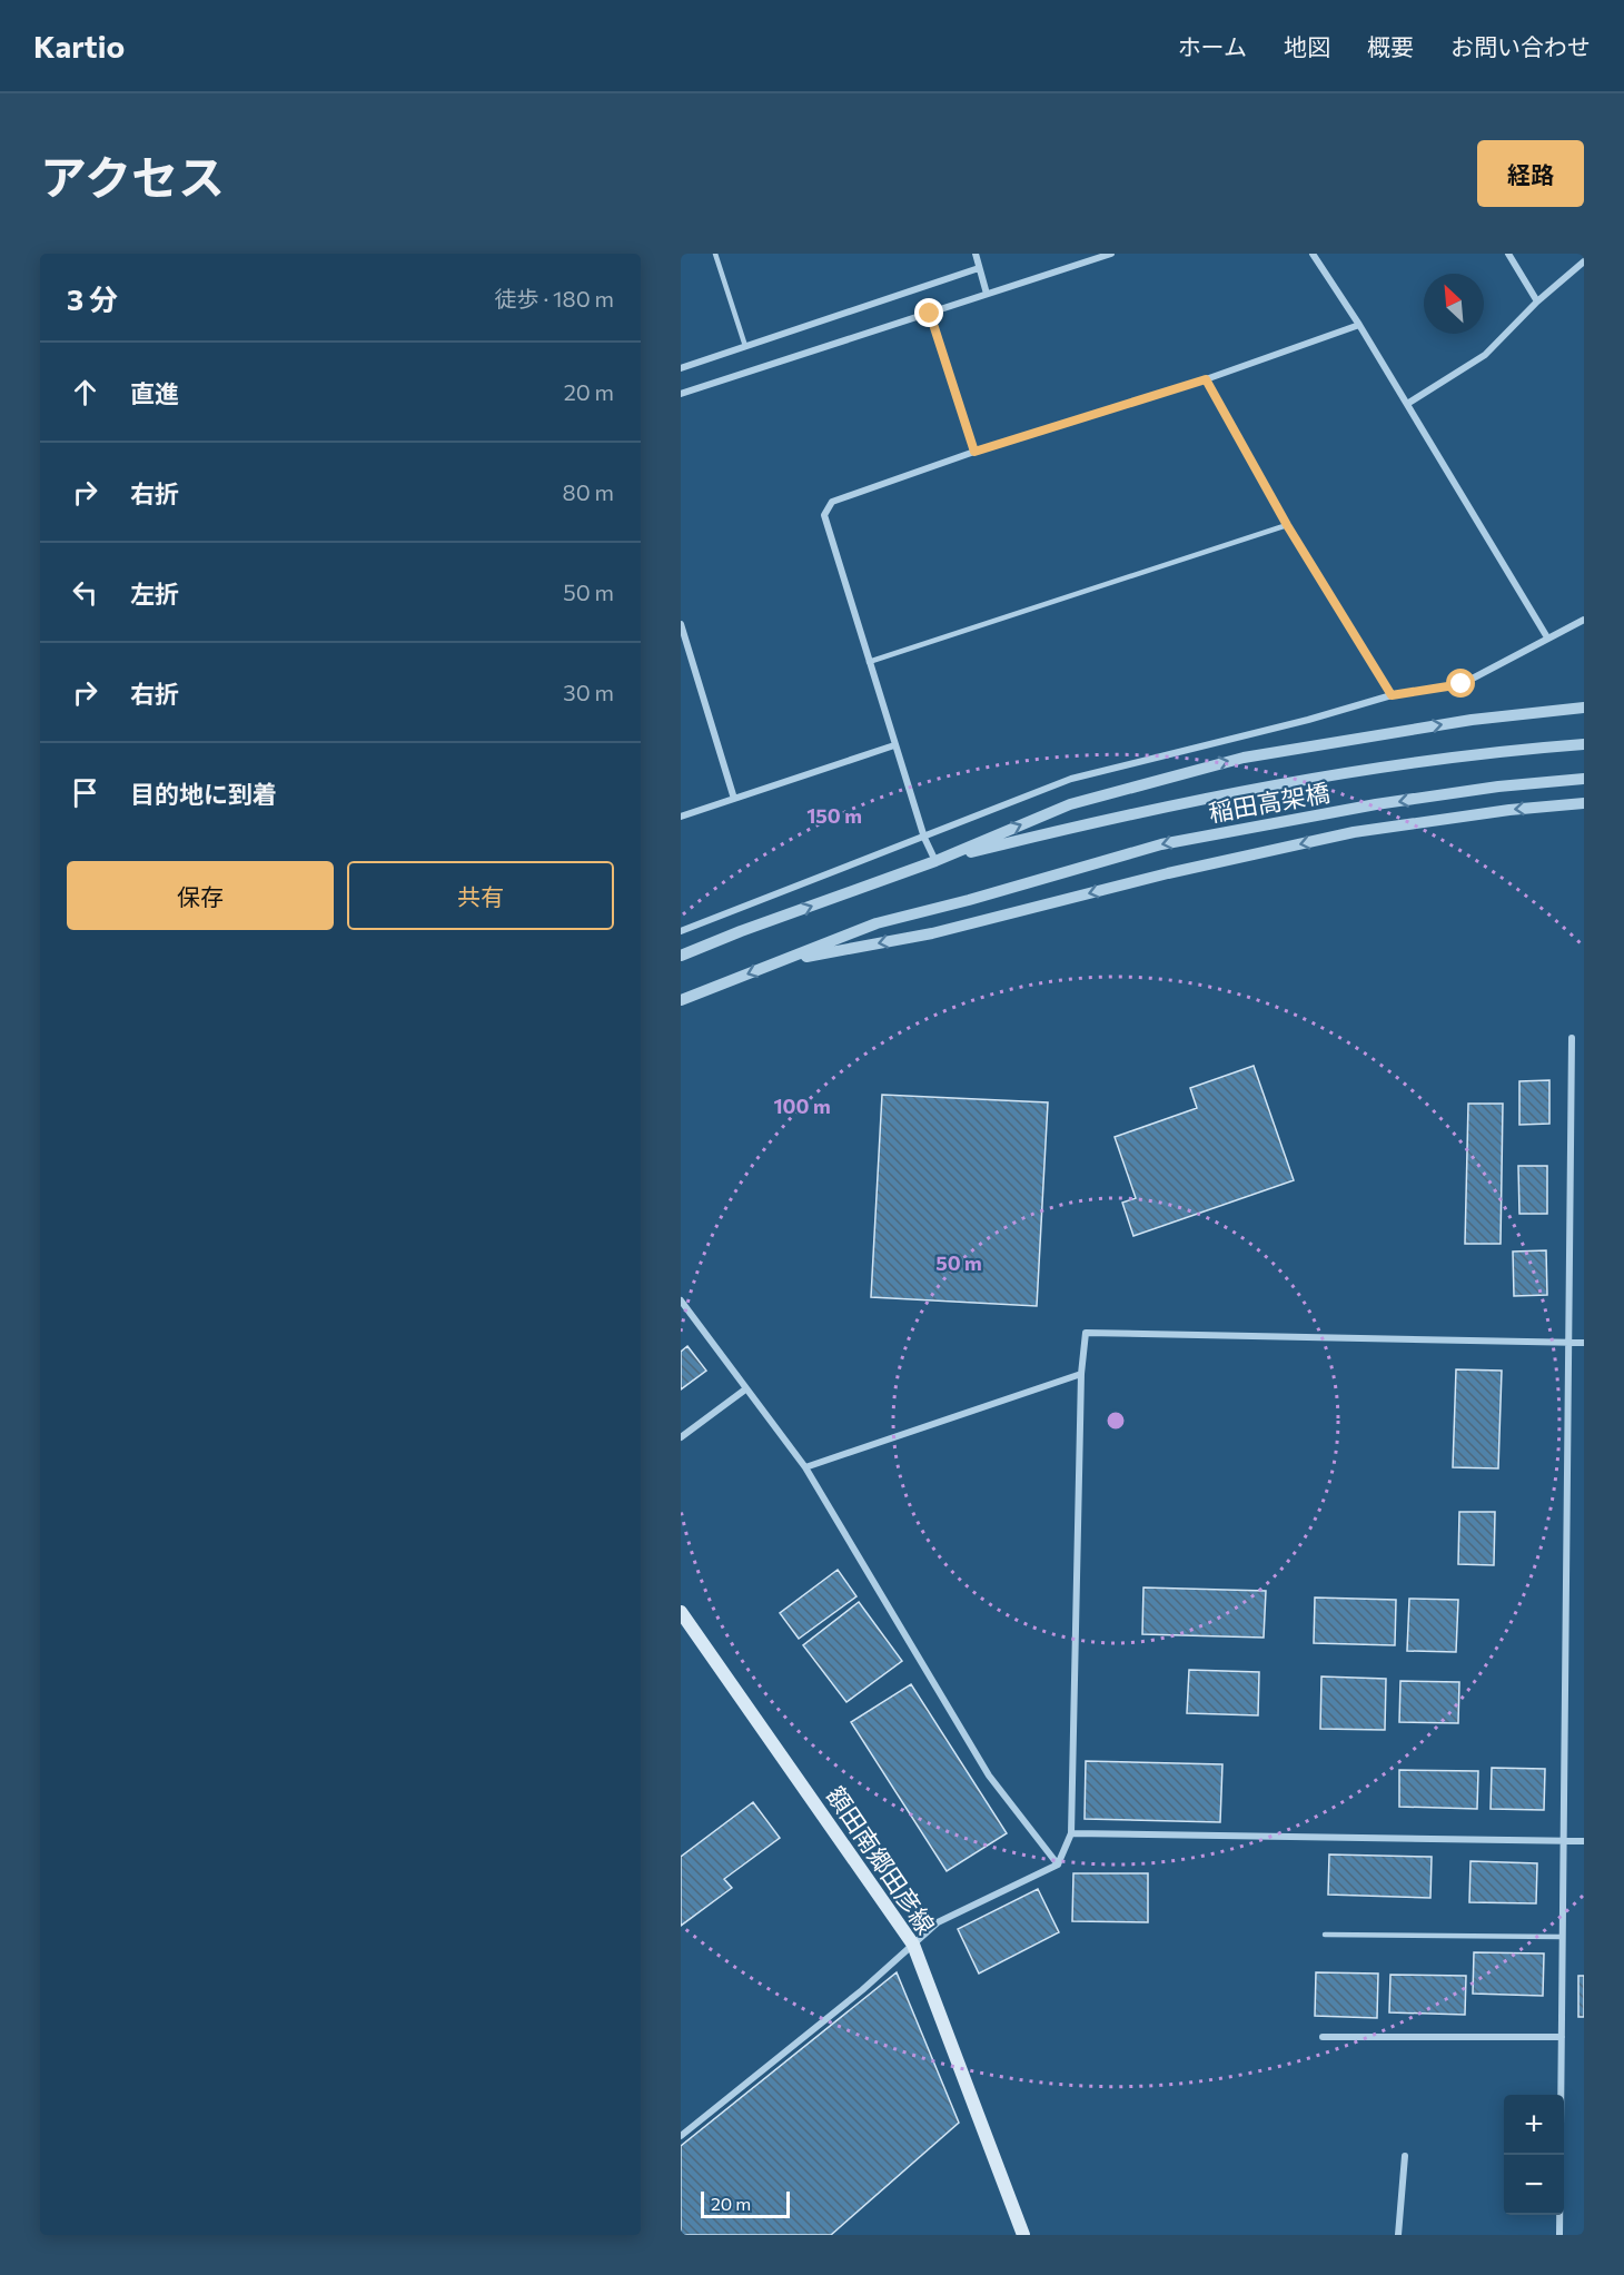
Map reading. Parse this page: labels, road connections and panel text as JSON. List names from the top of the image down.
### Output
{
  "streets": {
    "main road": ["額田南郷田彦線"],
    "street": ["稲田高架橋"]
  },
  "scale_bar": "20 m",
  "north": "top left",
  "page": {
    "header": "Kartio",
    "nav": [
      "ホーム",
      "地図",
      "概要",
      "お問い合わせ"
    ],
    "title": "アクセス",
    "buttons": [
      "経路",
      ["保存", "共有"]
    ],
    "heading": ["3 分", "徒歩 · 180 m"],
    "list": [
      ["直進", "20 m"],
      ["右折", "80 m"],
      ["左折", "50 m"],
      ["右折", "30 m"],
      "目的地に到着"
    ],
    "map_buttons": ["+", "−"],
    "scale": "20 m"
  },
  "rings": ["150 m", "100 m", "50 m"]
}
